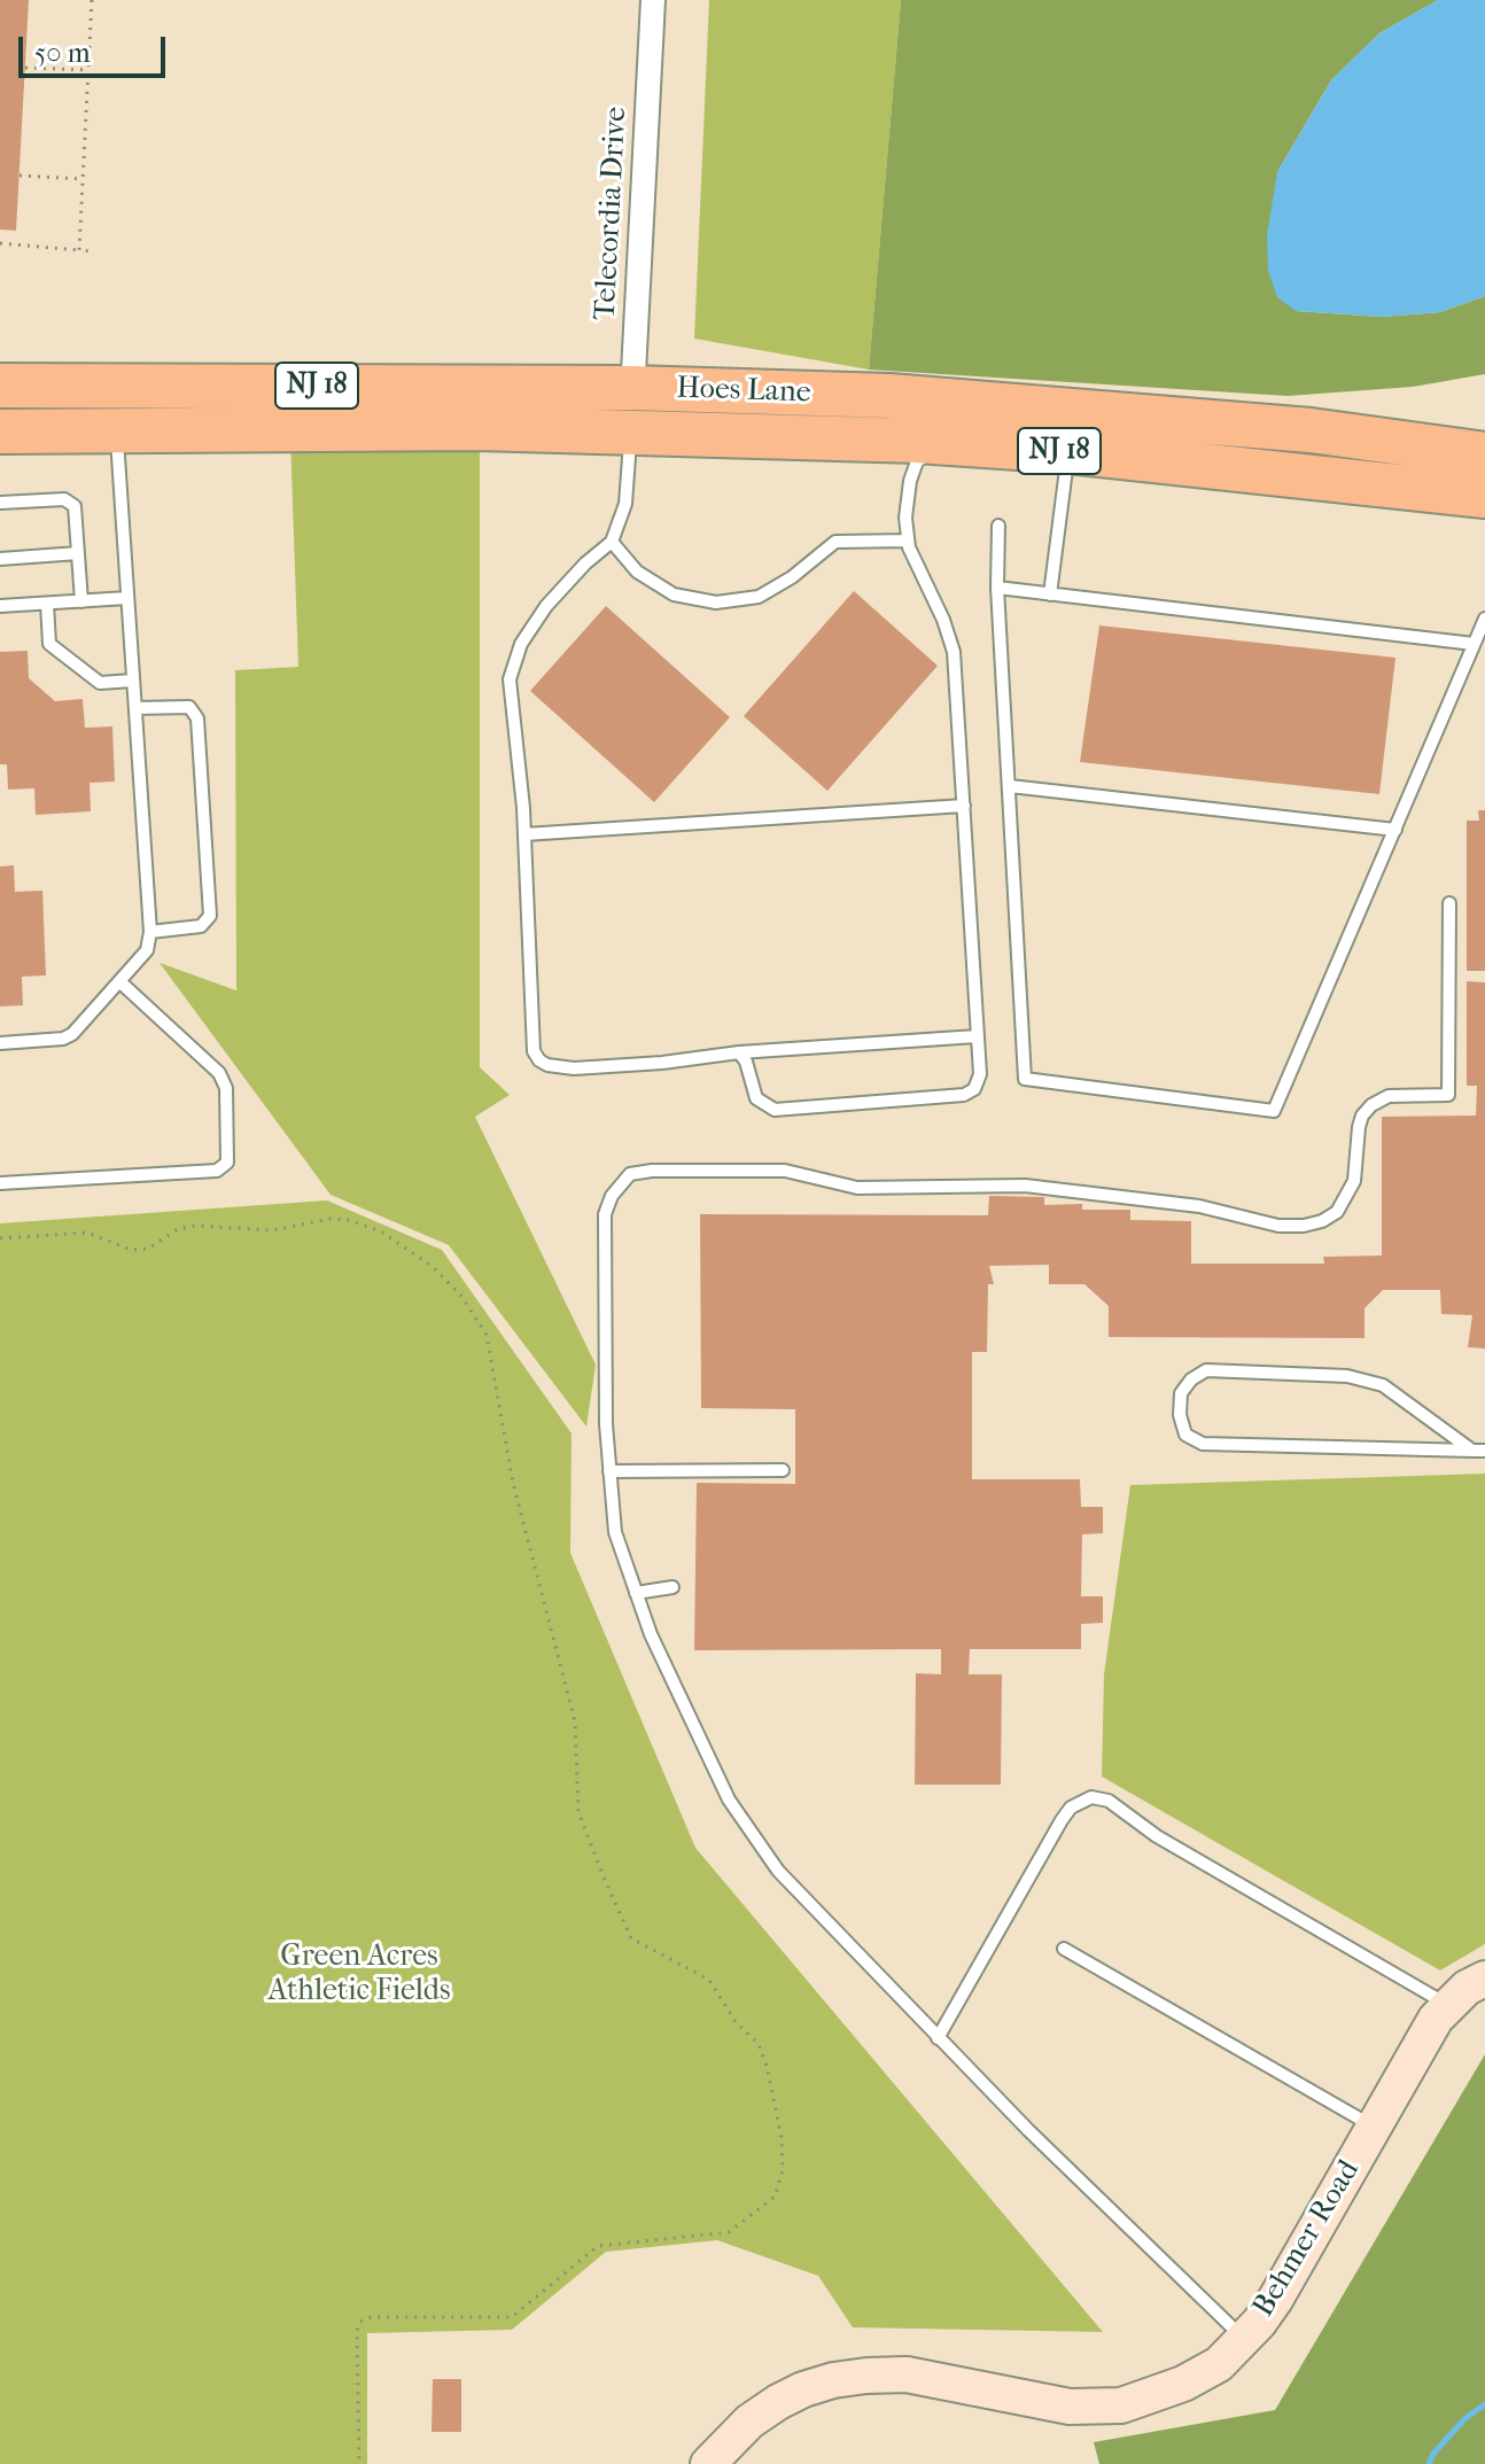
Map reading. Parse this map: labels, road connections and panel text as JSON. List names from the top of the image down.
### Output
{
  "streets": {
    "highway": ["NJ 18", "Hoes Lane"],
    "street": ["Telecordia Drive", "Behmer Road"]
  },
  "crossings": [
    ["Telecordia Drive", "Hoes Lane"]
  ],
  "parks": ["Green Acres Athletic Fields"],
  "scale_bar": "50 m"
}
